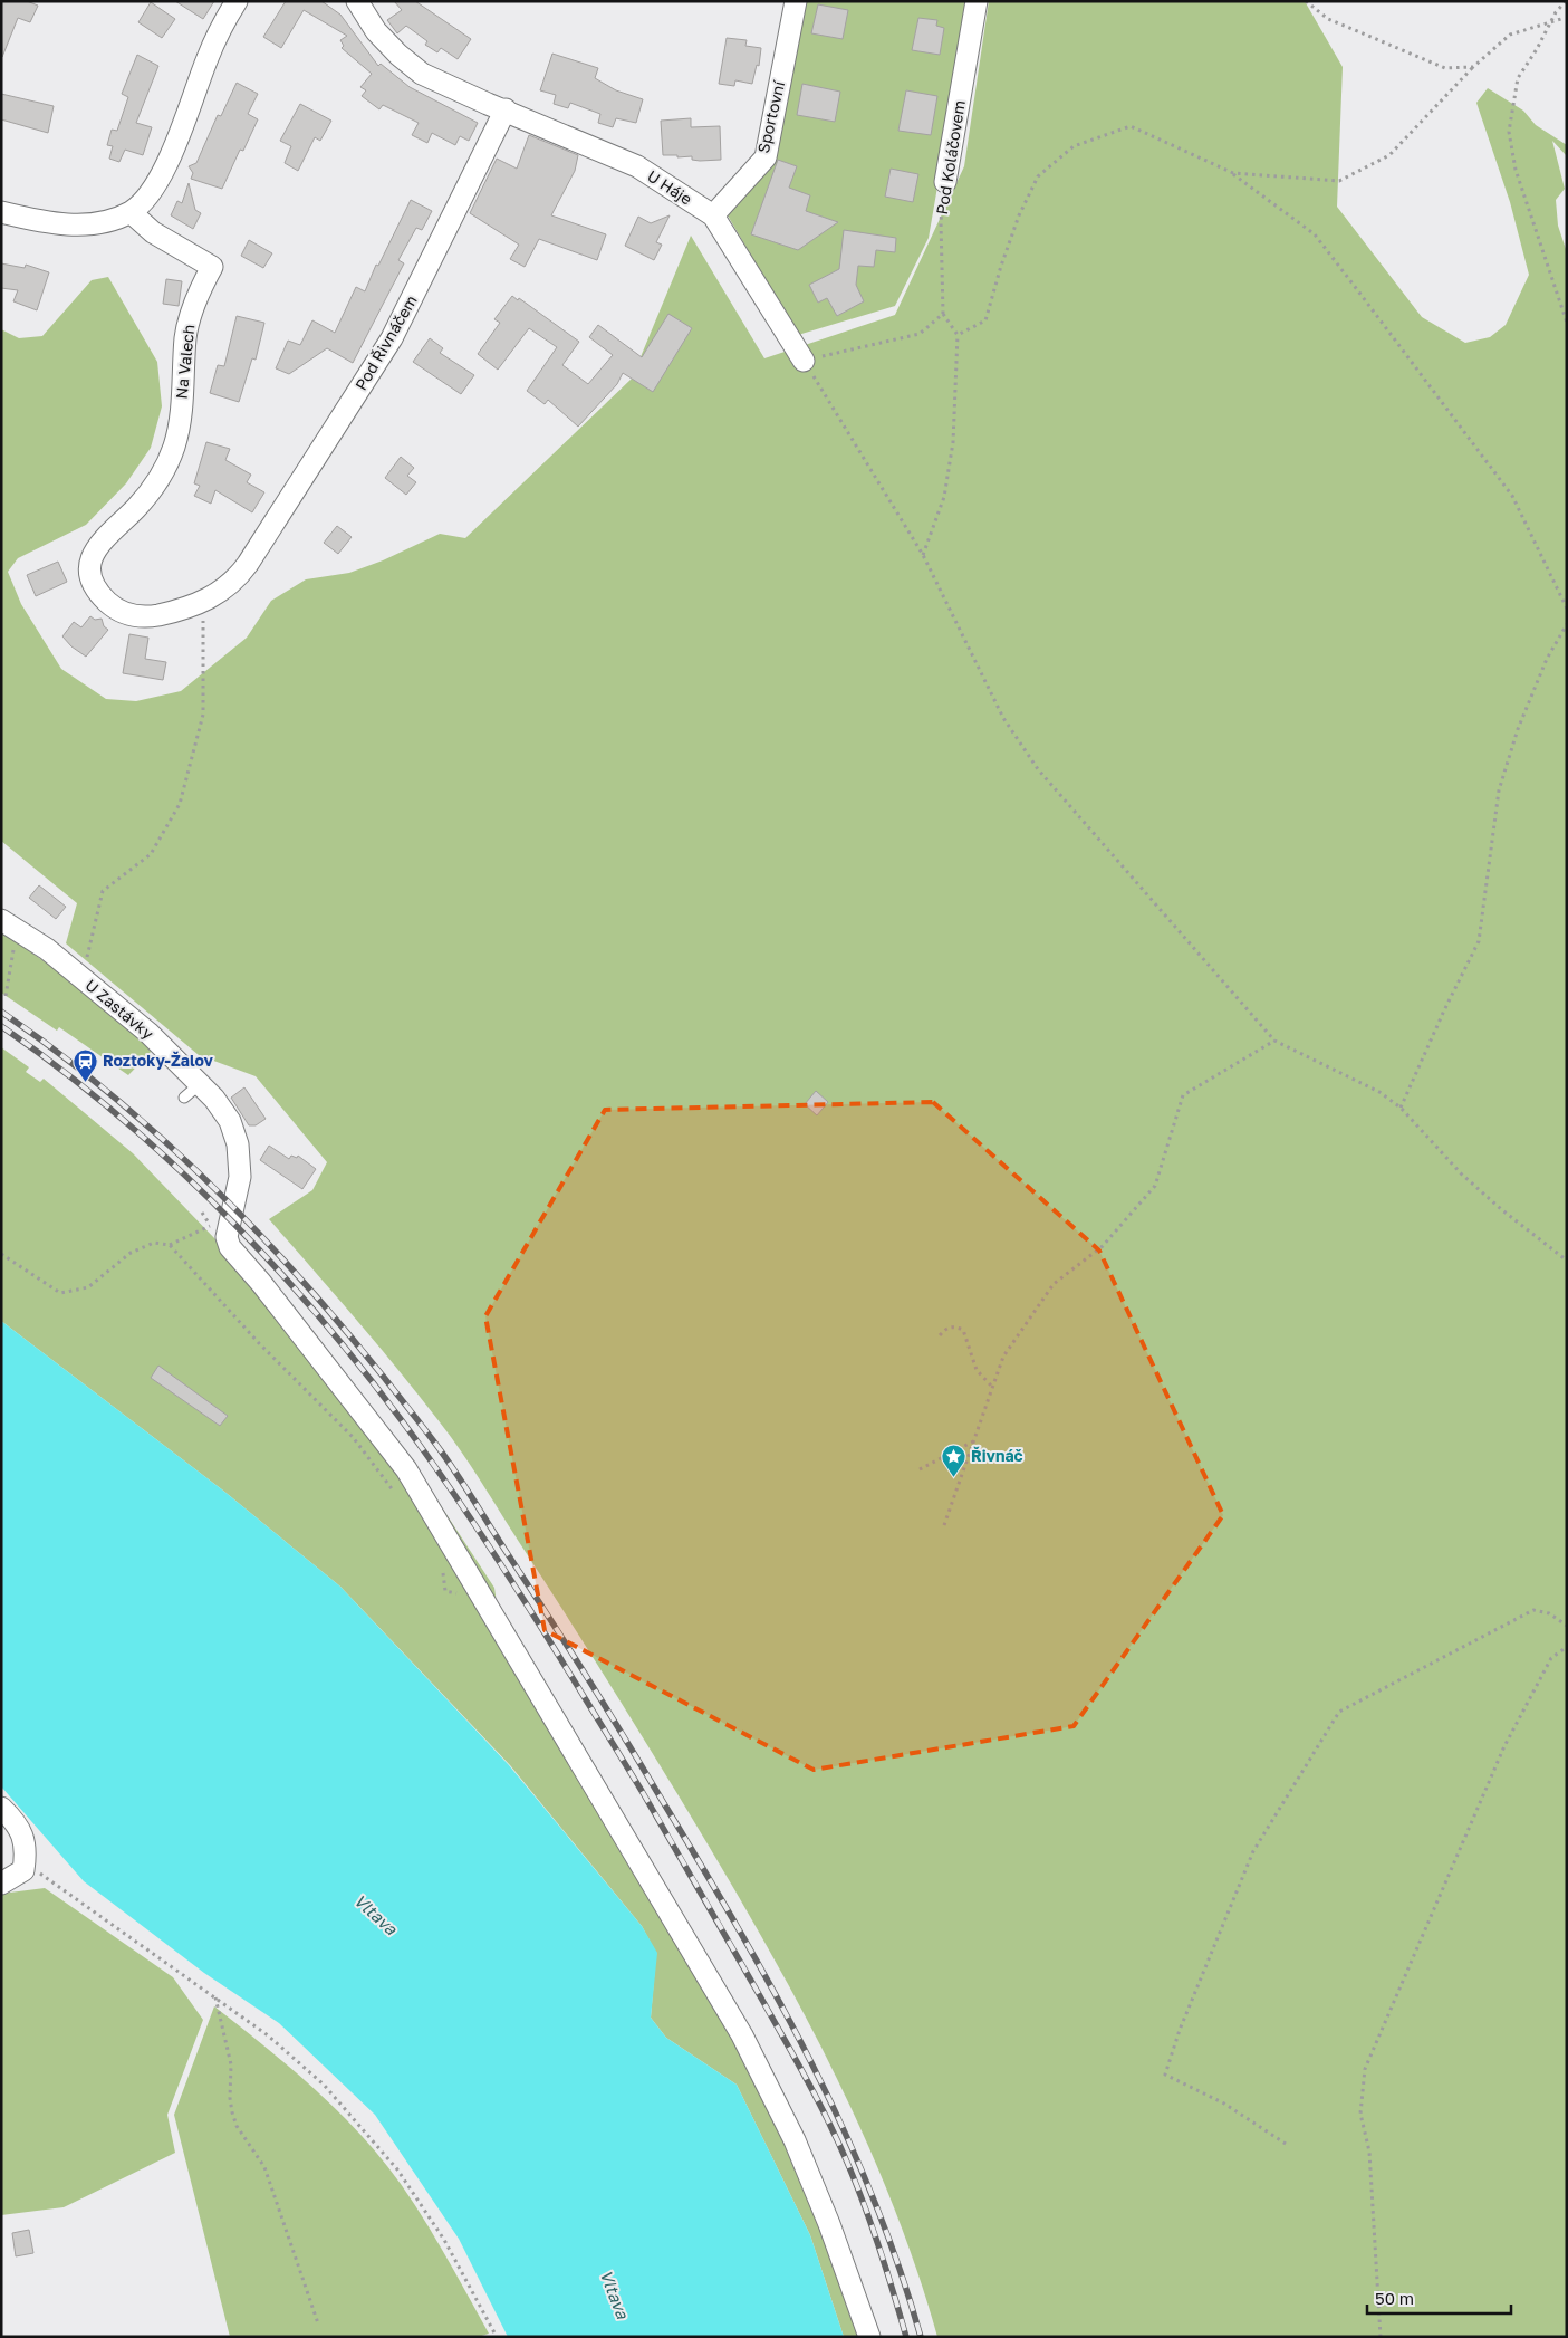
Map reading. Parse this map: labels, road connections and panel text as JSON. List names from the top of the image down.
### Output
{
  "streets": {
    "street": [
      "Sportovní",
      "Pod Koláčovem",
      "U Háje",
      "Pod Řivnáčem",
      "Na Valech",
      "U Zastávky"
    ]
  },
  "crossings": [
    ["Sportovní", "U Háje"],
    ["U Háje", "Pod Řivnáčem"],
    ["Pod Řivnáčem", "Na Valech"]
  ],
  "water": ["Vltava"],
  "places": {
    "station": ["Roztoky-Žalov"],
    "place": ["Řivnáč"]
  },
  "scale_bar": "50 m"
}
